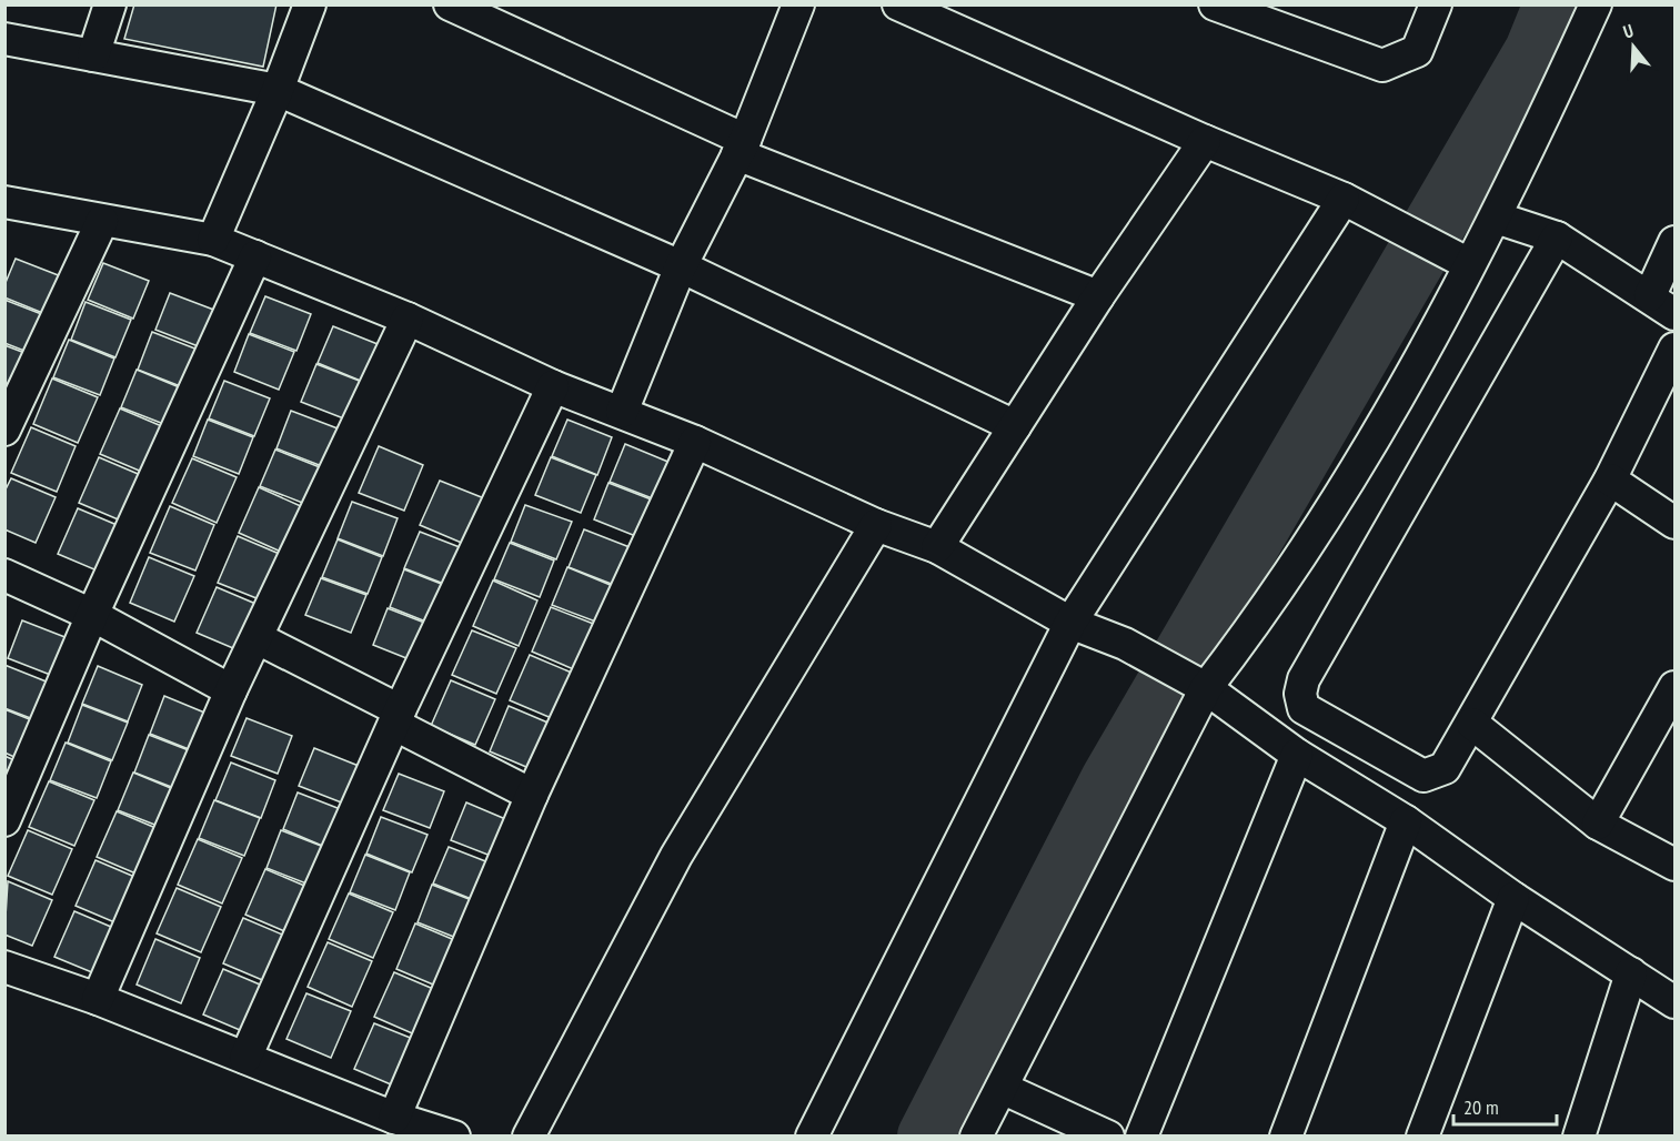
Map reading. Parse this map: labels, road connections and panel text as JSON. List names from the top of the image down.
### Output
{
  "scale_bar": "20 m",
  "north": "top"
}
